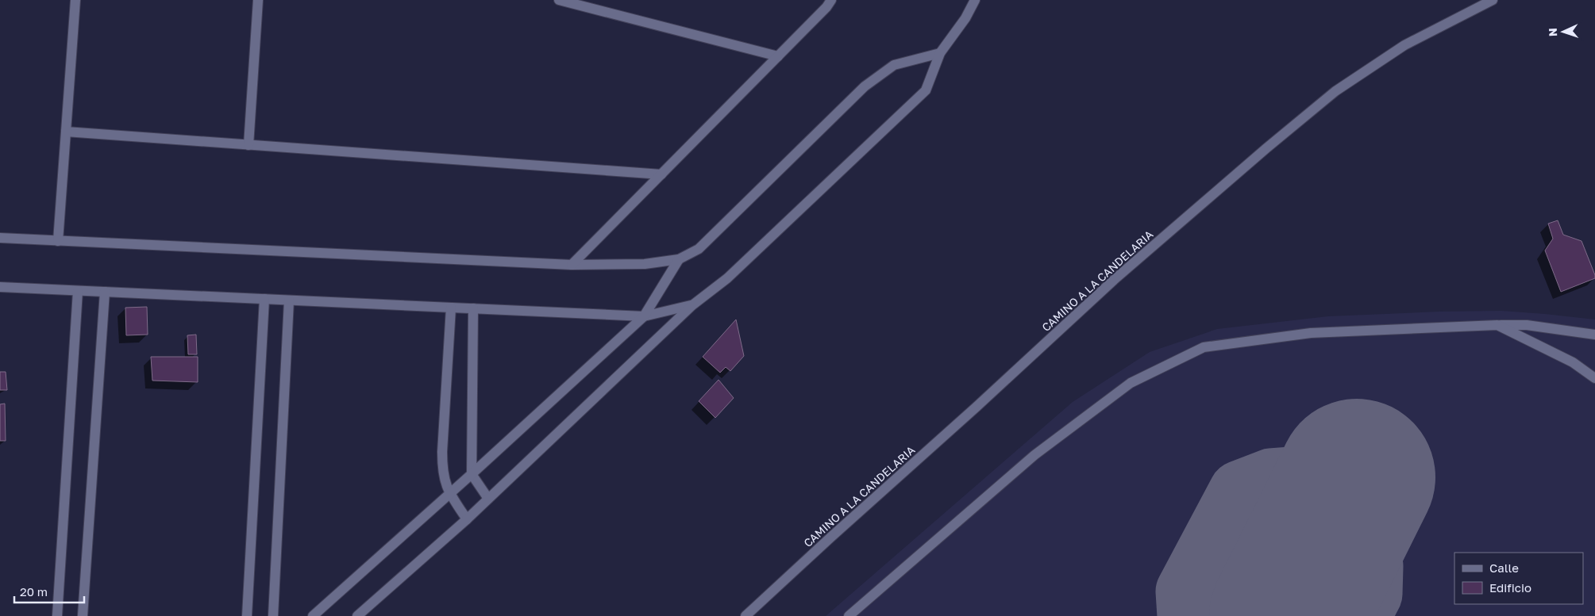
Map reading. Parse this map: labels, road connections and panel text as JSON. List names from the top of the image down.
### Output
{
  "streets": {
    "street": ["CAMINO A LA CANDELARIA"]
  },
  "legend": ["Calle", "Edificio"],
  "scale_bar": "20 m",
  "north": "left"
}
